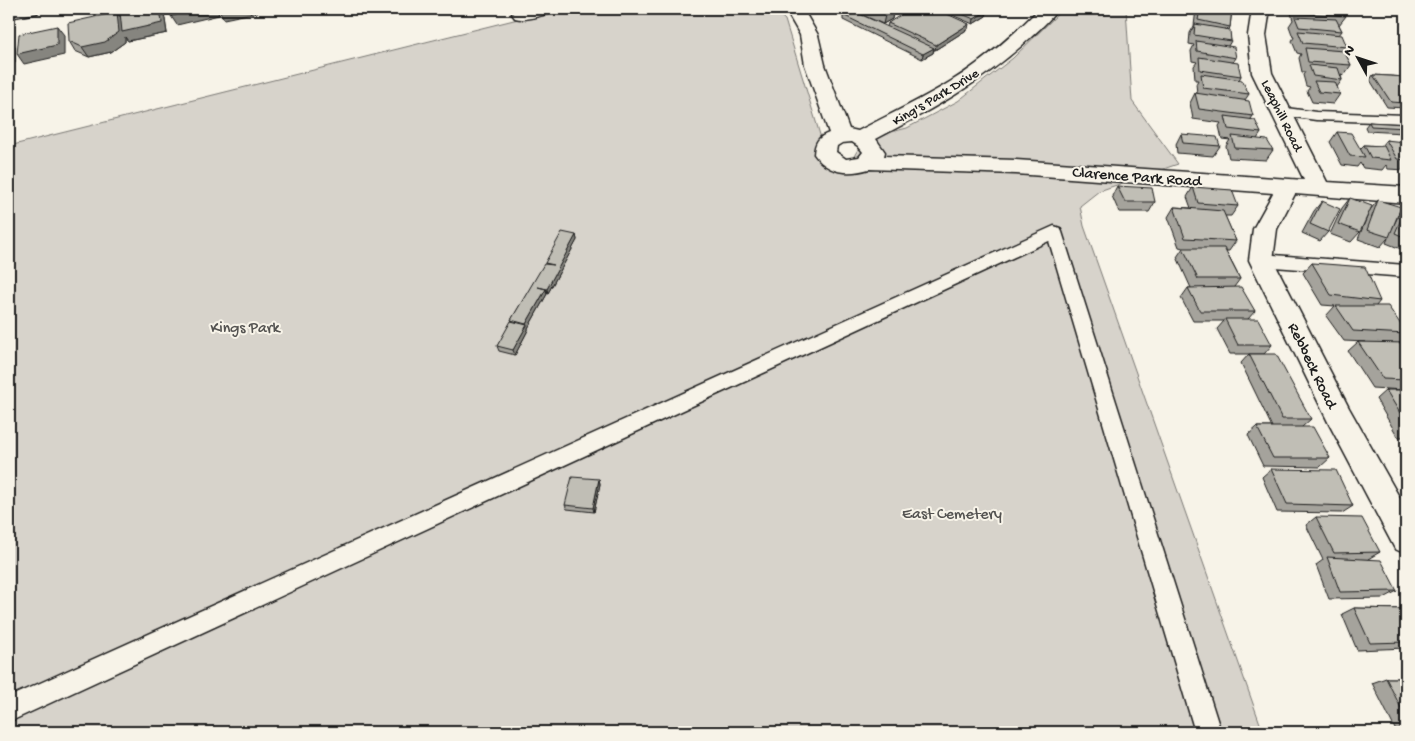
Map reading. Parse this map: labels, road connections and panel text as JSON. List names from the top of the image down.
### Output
{
  "streets": {
    "street": [
      "King's Park Drive",
      "Leaphill Road",
      "Clarence Park Road",
      "Rebbeck Road"
    ]
  },
  "crossings": [
    ["King's Park Drive", "Clarence Park Road"],
    ["Leaphill Road", "Clarence Park Road"],
    ["Clarence Park Road", "Rebbeck Road"]
  ],
  "parks": ["Kings Park", "East Cemetery"],
  "north": "top left"
}
